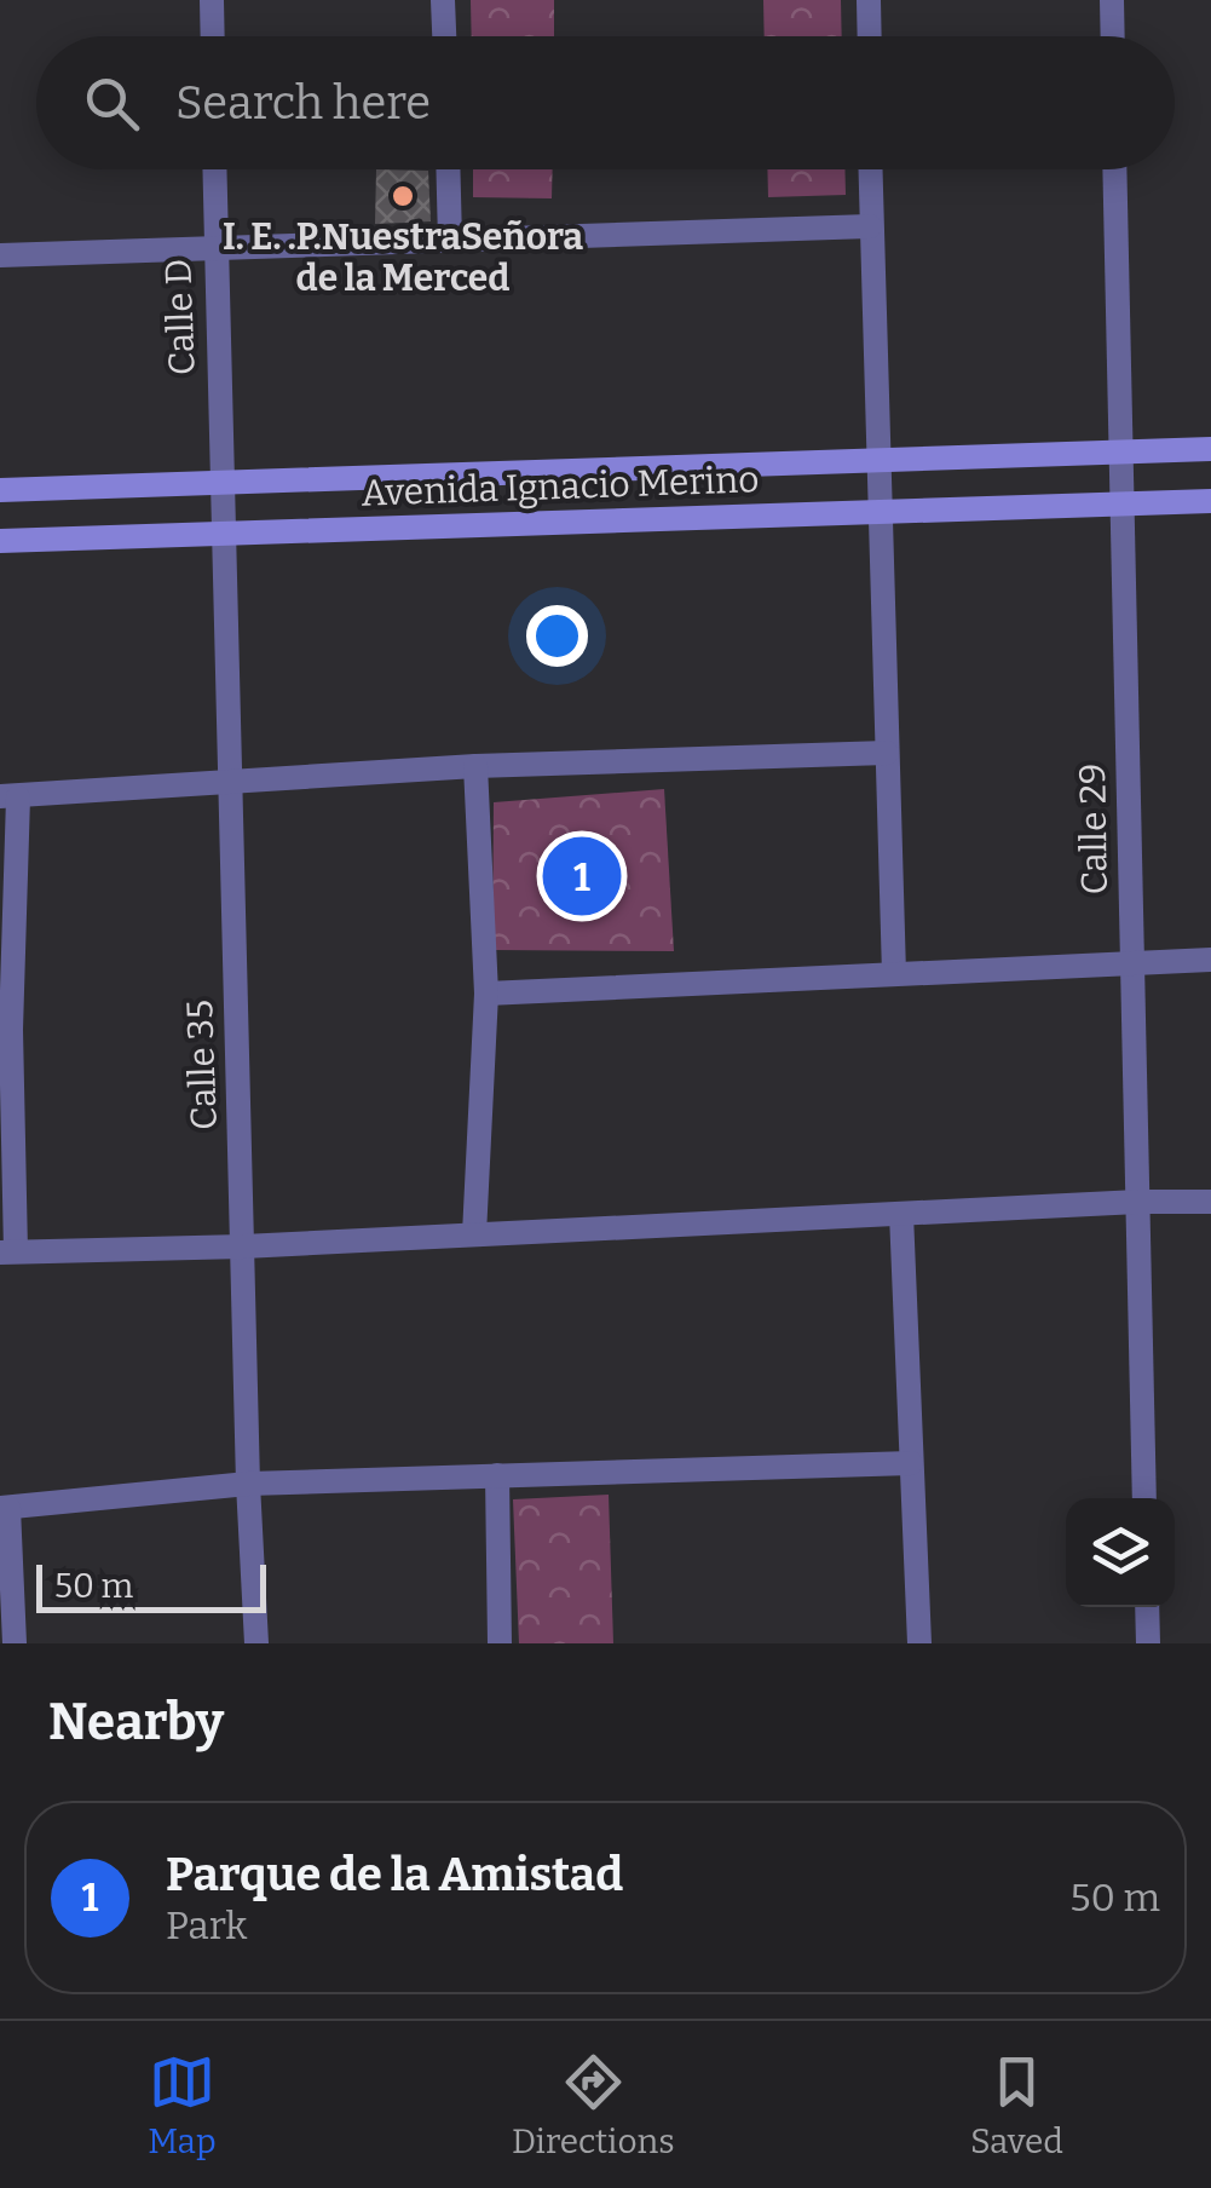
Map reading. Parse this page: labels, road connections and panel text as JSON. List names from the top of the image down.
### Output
{
  "streets": {
    "street": [
      "Calle D",
      "Avenida Ignacio Merino",
      "Calle 29",
      "Calle 35"
    ]
  },
  "crossings": [
    ["Calle D", "Avenida Ignacio Merino"],
    ["Calle D", "Calle 35"],
    ["Avenida Ignacio Merino", "Calle 29"],
    ["Avenida Ignacio Merino", "Calle 35"]
  ],
  "places": ["I. E. .P.NuestraSeñora de la Merced"],
  "scale_bar": "50 m",
  "page": {
    "search": "Search here",
    "pins": "1",
    "scale": "50 m",
    "heading": "Nearby",
    "list": [
      {
        "mark": "1",
        "name": "Parque de la Amistad",
        "note": "Park",
        "value": "50 m"
      }
    ],
    "nav": ["Map", "Directions", "Saved"]
  }
}
